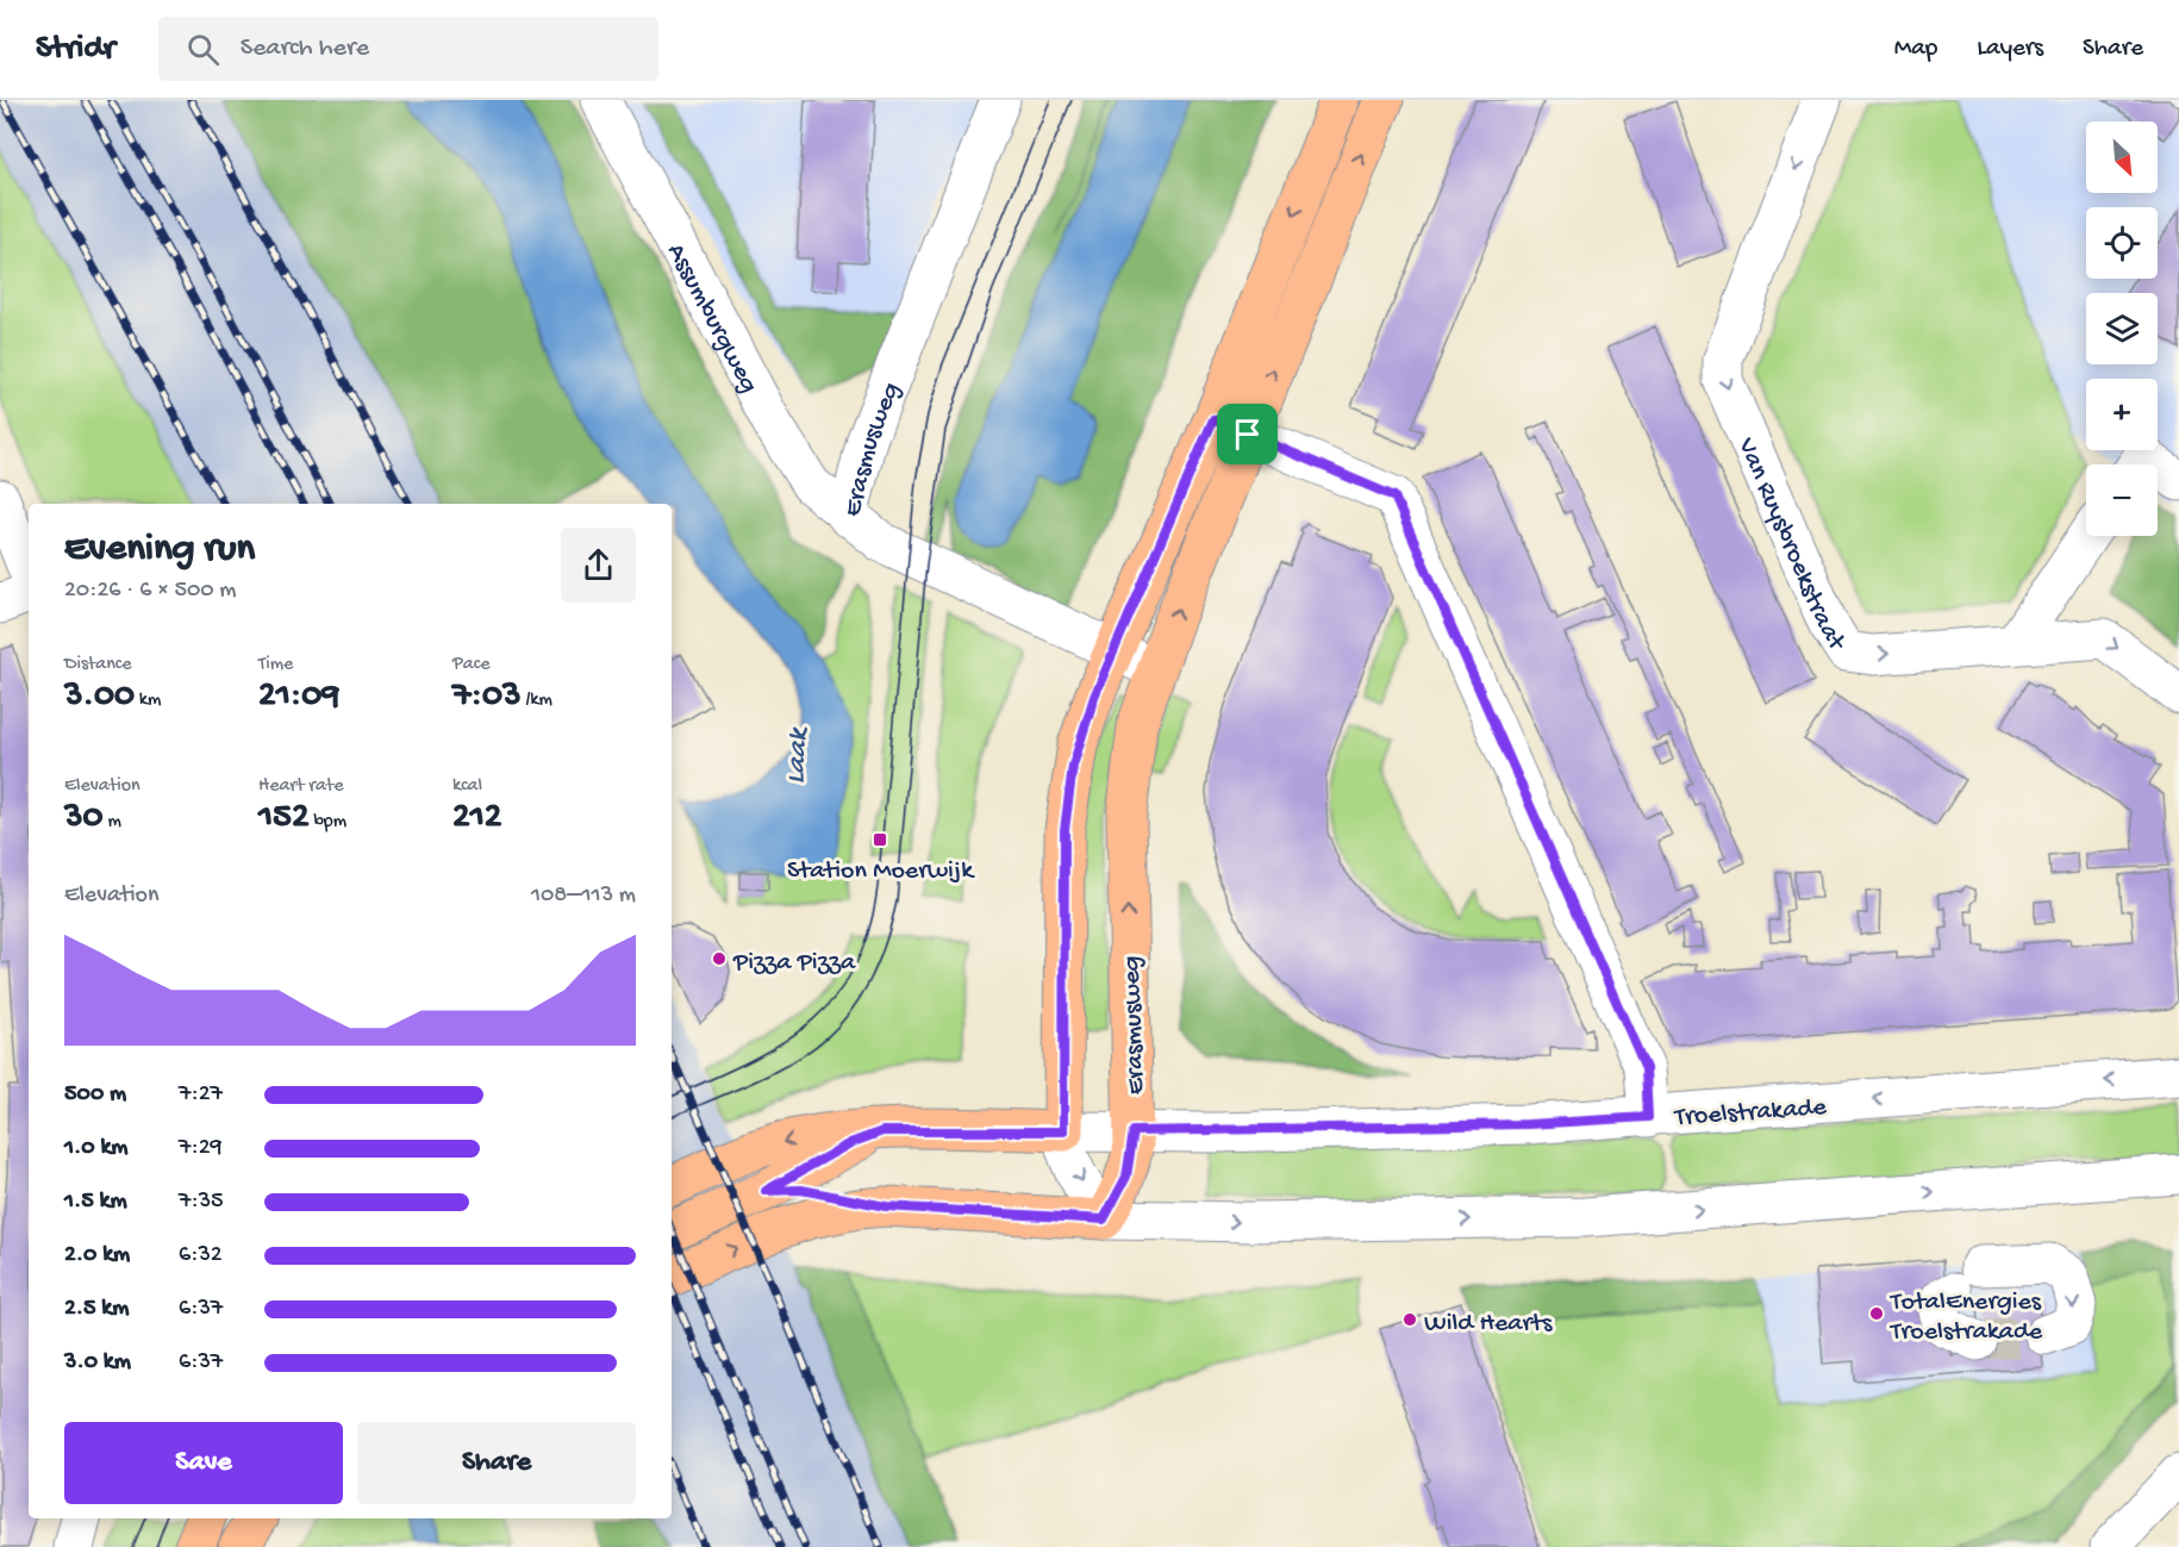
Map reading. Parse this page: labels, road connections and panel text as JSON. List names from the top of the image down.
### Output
{
  "streets": {
    "main road": ["Erasmusweg"],
    "street": ["Assumburgweg", "Van Ruysbroekstraat", "Troelstrakade"]
  },
  "crossings": [
    ["Assumburgweg", "Erasmusweg"],
    ["Erasmusweg", "Troelstrakade"]
  ],
  "water": ["Laak"],
  "places": {
    "transit": ["Station Moerwijk"],
    "other": ["Pizza Pizza", "TotalEnergies Troelstrakade", "Wild Hearts"]
  },
  "north": "bottom right",
  "page": {
    "header": "Stridr",
    "search": "Search here",
    "nav": ["Map", "Layers", "Share"],
    "map_buttons": ["+", "−"],
    "heading": ["Evening run", "20:26 · 6 × 500 m"],
    "stats": [
      ["Distance", "3.00 km"],
      ["Time", "21:09"],
      ["Pace", "7:03 /km"],
      ["Elevation", "30 m"],
      ["Heart rate", "152 bpm"],
      ["kcal", "212"]
    ],
    "chart": ["Elevation", "108–113 m"],
    "list": [
      {
        "name": "500 m",
        "note": "7:27"
      },
      {
        "name": "1.0 km",
        "note": "7:29"
      },
      {
        "name": "1.5 km",
        "note": "7:35"
      },
      {
        "name": "2.0 km",
        "note": "6:32"
      },
      {
        "name": "2.5 km",
        "note": "6:37"
      },
      {
        "name": "3.0 km",
        "note": "6:37"
      }
    ],
    "buttons": ["Save", "Share"]
  }
}
